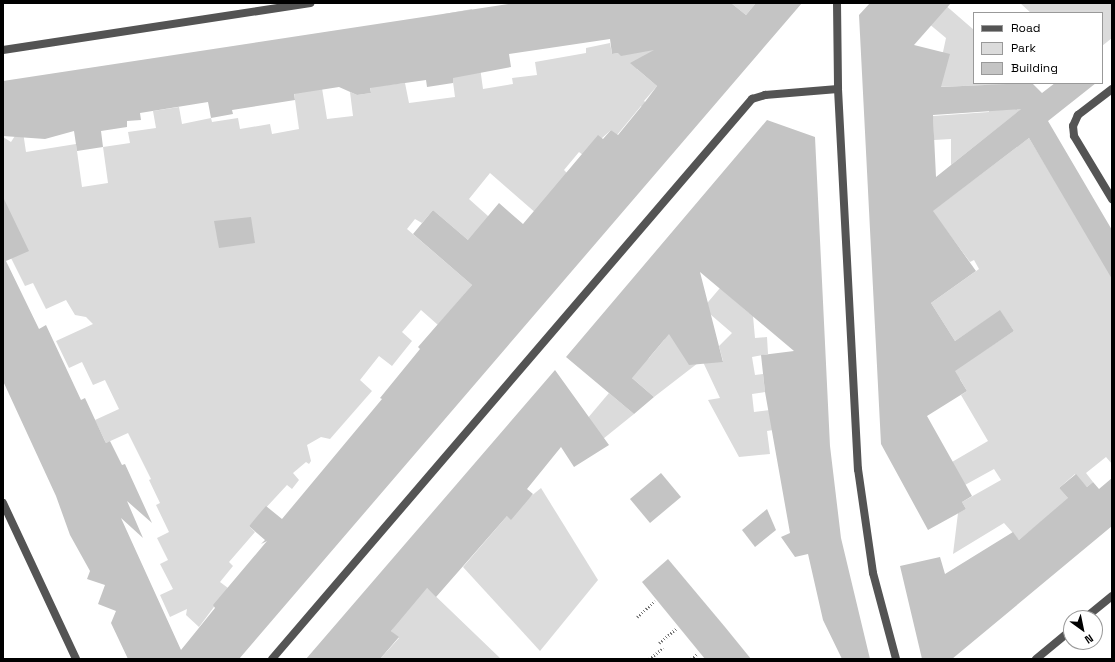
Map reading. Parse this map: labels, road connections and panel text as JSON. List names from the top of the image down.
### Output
{
  "legend": ["Road", "Park", "Building"],
  "north": "bottom right"
}
